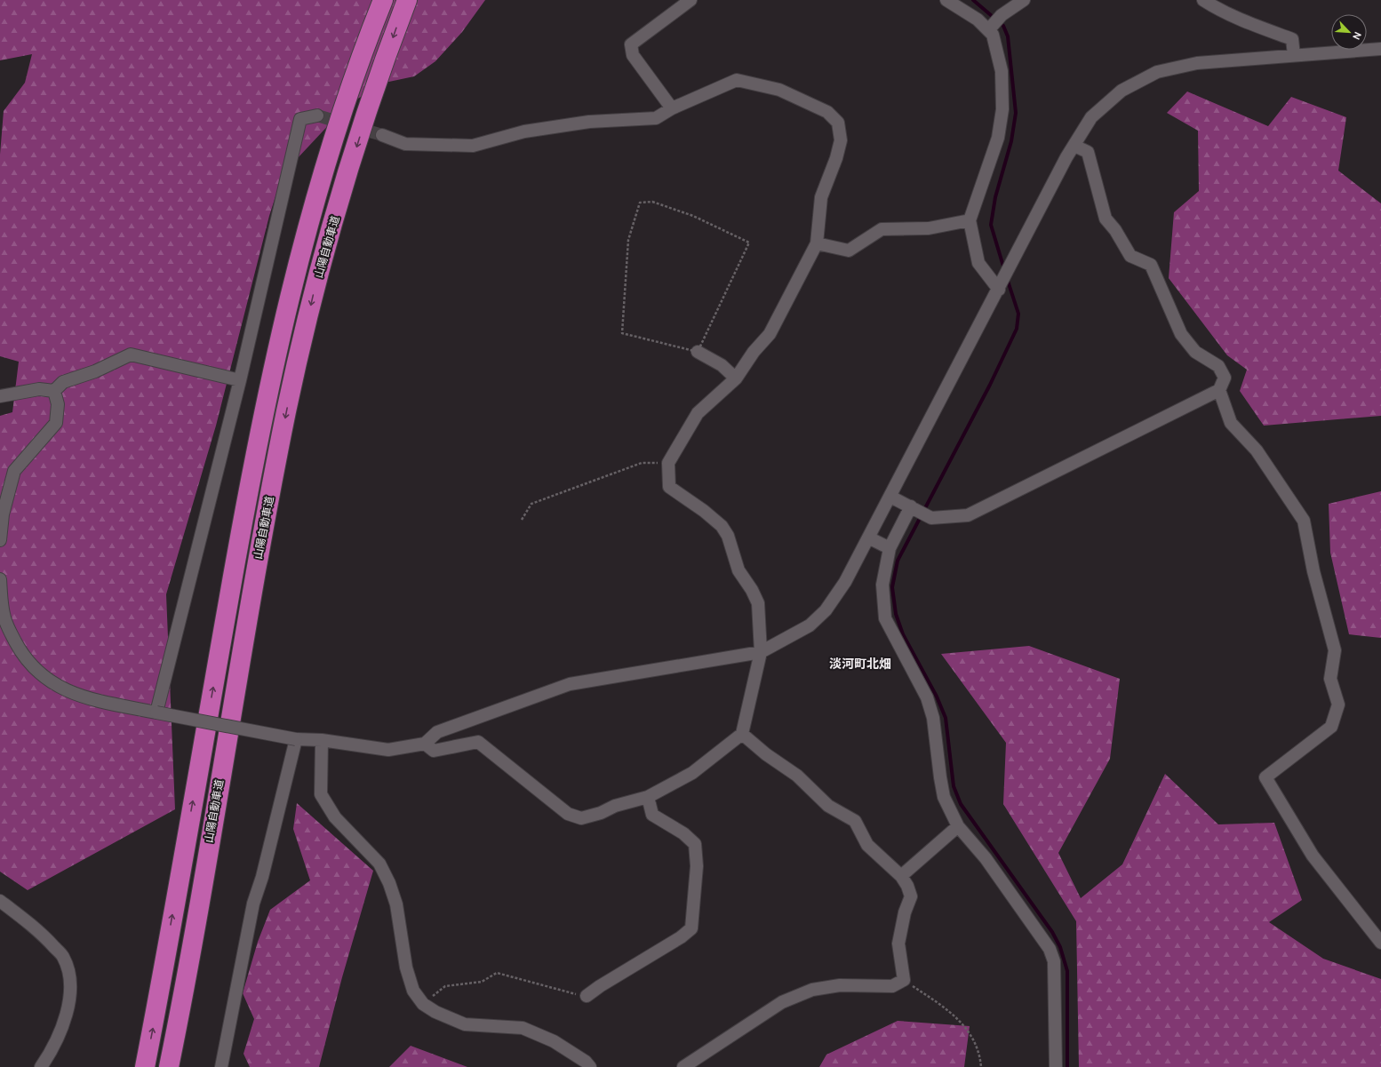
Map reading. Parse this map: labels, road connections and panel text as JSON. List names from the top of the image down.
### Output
{
  "streets": {
    "highway": ["山陽自動車道"]
  },
  "districts": ["淡河町北畑"],
  "north": "bottom right"
}
